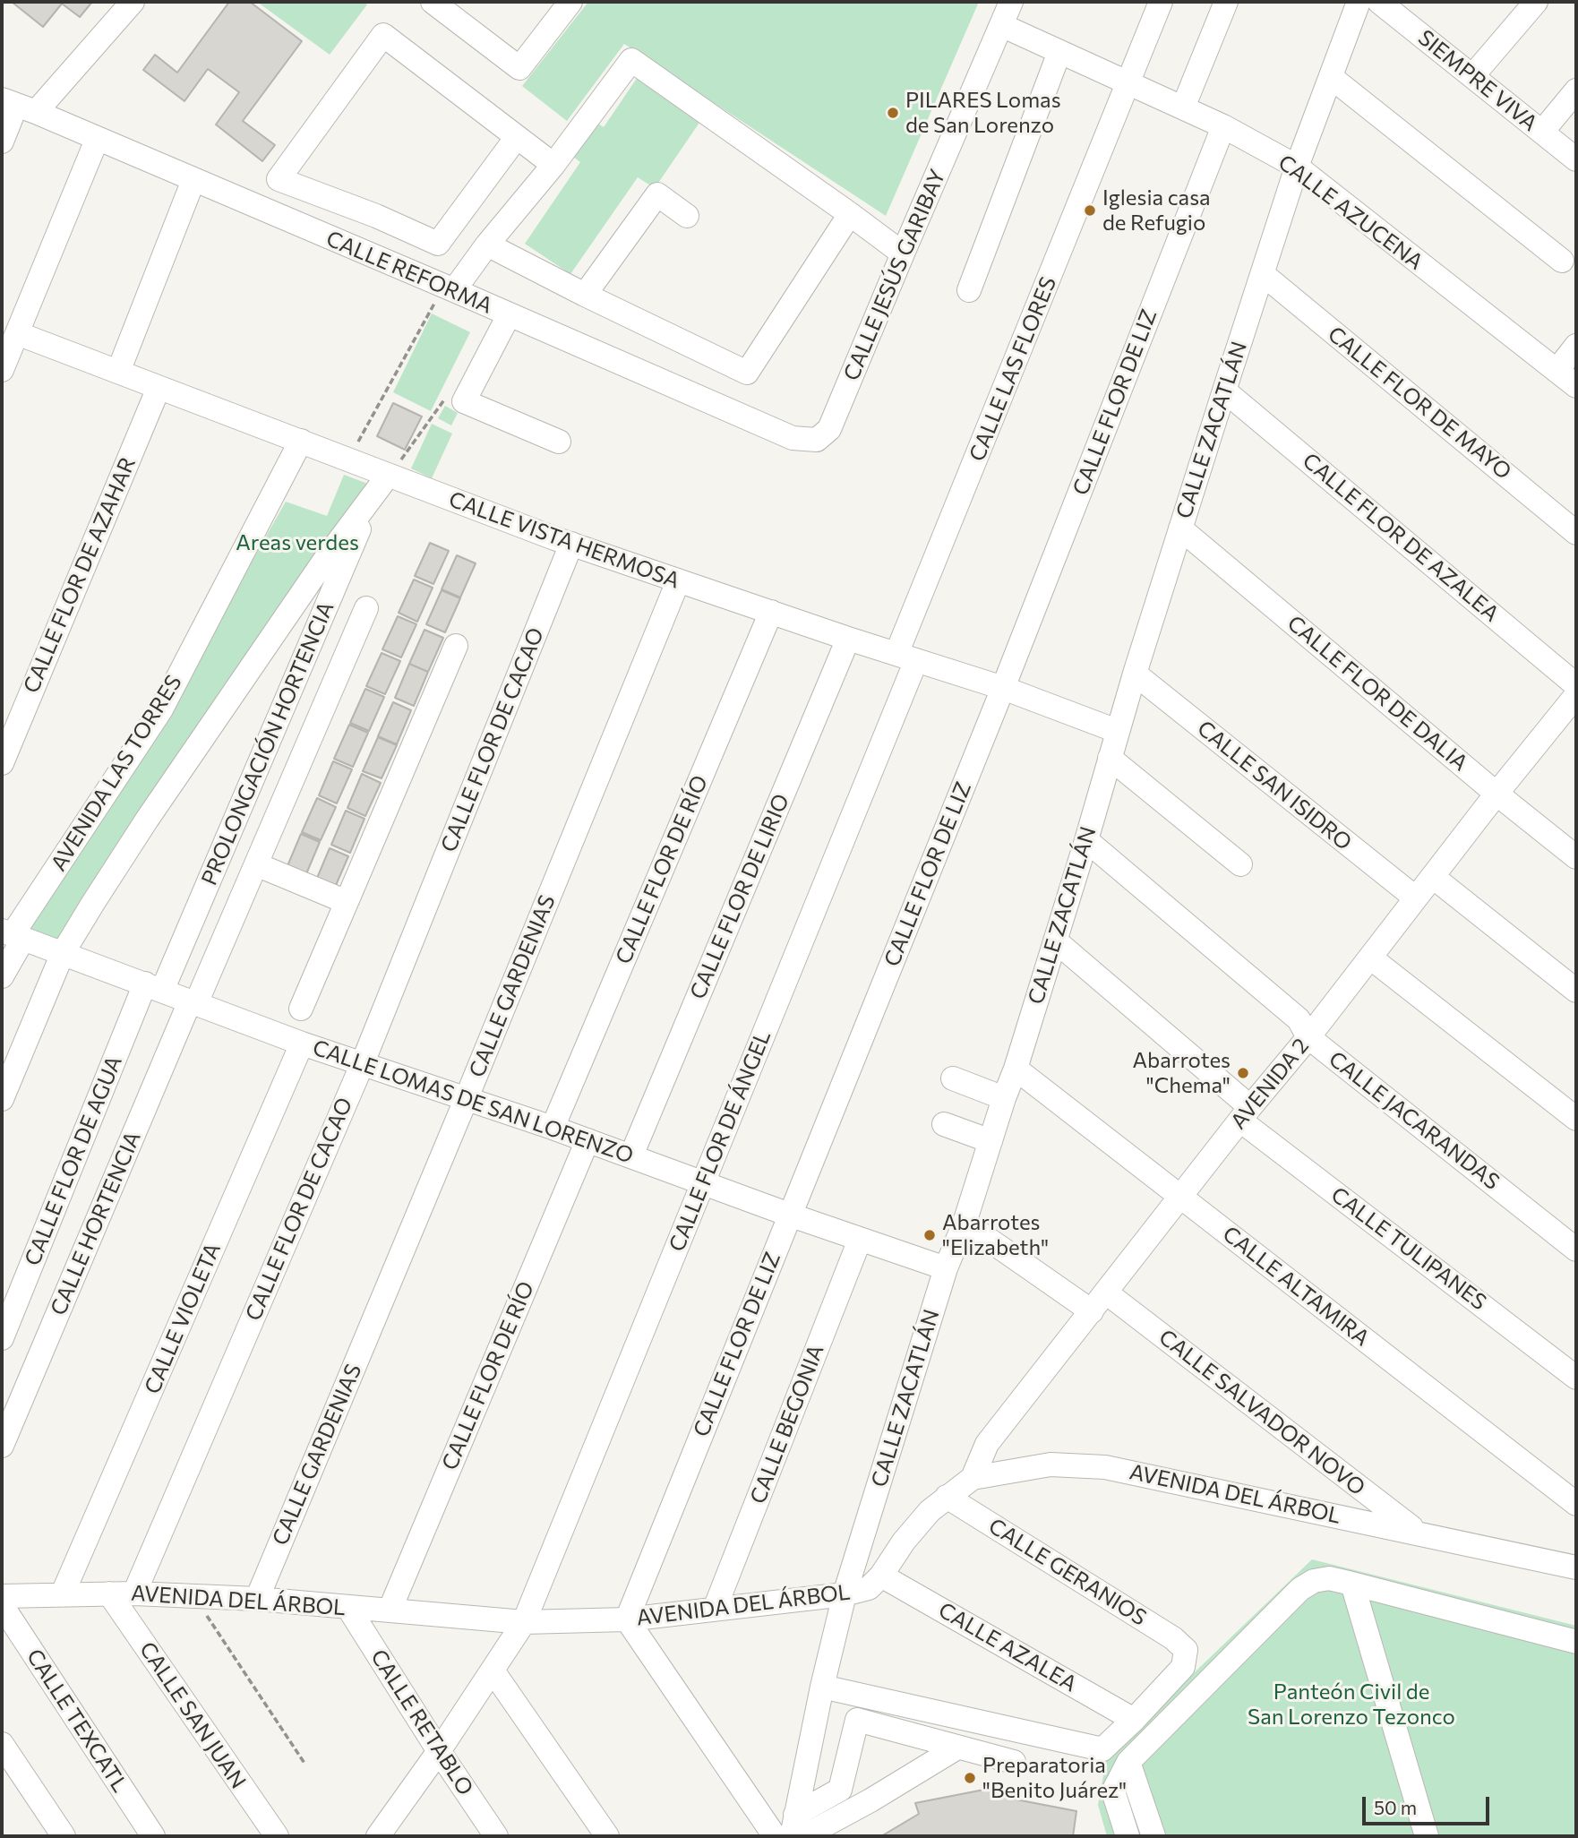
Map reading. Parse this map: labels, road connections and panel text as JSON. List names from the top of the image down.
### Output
{
  "streets": {
    "street": [
      "SIEMPRE VIVA",
      "CALLE AZUCENA",
      "CALLE REFORMA",
      "CALLE JESÚS GARIBAY",
      "CALLE LAS FLORES",
      "CALLE FLOR DE LIZ",
      "CALLE FLOR DE MAYO",
      "CALLE ZACATLÁN",
      "CALLE FLOR DE AZALEA",
      "CALLE VISTA HERMOSA",
      "CALLE FLOR DE AZAHAR",
      "CALLE FLOR DE DALIA",
      "CALLE FLOR DE CACAO",
      "PROLONGACIÓN HORTENCIA",
      "AVENIDA LAS TORRES",
      "CALLE SAN ISIDRO",
      "CALLE FLOR DE RÍO",
      "CALLE FLOR DE LIRIO",
      "CALLE GARDENIAS",
      "AVENIDA 2",
      "CALLE LOMAS DE SAN LORENZO",
      "CALLE JACARANDAS",
      "CALLE FLOR DE ÁNGEL",
      "CALLE FLOR DE AGUA",
      "CALLE HORTENCIA",
      "CALLE TULIPANES",
      "CALLE ALTAMIRA",
      "CALLE VIOLETA",
      "CALLE SALVADOR NOVO",
      "CALLE BEGONIA",
      "AVENIDA DEL ÁRBOL",
      "CALLE GERANIOS",
      "CALLE AZALEA",
      "CALLE SAN JUAN",
      "CALLE TEXCATL",
      "CALLE RETABLO"
    ]
  },
  "crossings": [
    ["CALLE AZUCENA", "CALLE JESÚS GARIBAY"],
    ["CALLE AZUCENA", "CALLE LAS FLORES"],
    ["CALLE AZUCENA", "CALLE FLOR DE LIZ"],
    ["CALLE AZUCENA", "CALLE ZACATLÁN"],
    ["CALLE REFORMA", "CALLE JESÚS GARIBAY"],
    ["CALLE LAS FLORES", "CALLE VISTA HERMOSA"],
    ["CALLE LAS FLORES", "CALLE FLOR DE ÁNGEL"],
    ["CALLE FLOR DE LIZ", "CALLE VISTA HERMOSA"],
    ["CALLE FLOR DE LIZ", "CALLE LOMAS DE SAN LORENZO"],
    ["CALLE FLOR DE LIZ", "AVENIDA DEL ÁRBOL"],
    ["CALLE FLOR DE MAYO", "CALLE ZACATLÁN"],
    ["CALLE ZACATLÁN", "CALLE FLOR DE AZALEA"],
    ["CALLE ZACATLÁN", "CALLE VISTA HERMOSA"],
    ["CALLE ZACATLÁN", "CALLE FLOR DE DALIA"],
    ["CALLE ZACATLÁN", "CALLE SAN ISIDRO"],
    ["CALLE ZACATLÁN", "CALLE LOMAS DE SAN LORENZO"],
    ["CALLE ZACATLÁN", "CALLE JACARANDAS"],
    ["CALLE ZACATLÁN", "CALLE TULIPANES"],
    ["CALLE ZACATLÁN", "CALLE ALTAMIRA"],
    ["CALLE ZACATLÁN", "CALLE SALVADOR NOVO"],
    ["CALLE ZACATLÁN", "AVENIDA DEL ÁRBOL"],
    ["CALLE FLOR DE AZALEA", "AVENIDA 2"],
    ["CALLE VISTA HERMOSA", "CALLE FLOR DE AZAHAR"],
    ["CALLE VISTA HERMOSA", "CALLE FLOR DE CACAO"],
    ["CALLE VISTA HERMOSA", "AVENIDA LAS TORRES"],
    ["CALLE VISTA HERMOSA", "CALLE FLOR DE RÍO"],
    ["CALLE VISTA HERMOSA", "CALLE FLOR DE LIRIO"],
    ["CALLE VISTA HERMOSA", "CALLE GARDENIAS"],
    ["CALLE VISTA HERMOSA", "CALLE FLOR DE ÁNGEL"],
    ["CALLE FLOR DE DALIA", "AVENIDA 2"],
    ["CALLE FLOR DE CACAO", "CALLE LOMAS DE SAN LORENZO"],
    ["CALLE FLOR DE CACAO", "AVENIDA DEL ÁRBOL"],
    ["PROLONGACIÓN HORTENCIA", "CALLE LOMAS DE SAN LORENZO"],
    ["PROLONGACIÓN HORTENCIA", "CALLE FLOR DE AGUA"],
    ["AVENIDA LAS TORRES", "CALLE LOMAS DE SAN LORENZO"],
    ["CALLE SAN ISIDRO", "AVENIDA 2"],
    ["CALLE FLOR DE RÍO", "CALLE LOMAS DE SAN LORENZO"],
    ["CALLE FLOR DE RÍO", "AVENIDA DEL ÁRBOL"],
    ["CALLE FLOR DE LIRIO", "CALLE LOMAS DE SAN LORENZO"],
    ["CALLE GARDENIAS", "CALLE LOMAS DE SAN LORENZO"],
    ["CALLE GARDENIAS", "AVENIDA DEL ÁRBOL"],
    ["AVENIDA 2", "CALLE JACARANDAS"],
    ["AVENIDA 2", "CALLE TULIPANES"],
    ["AVENIDA 2", "CALLE ALTAMIRA"],
    ["AVENIDA 2", "CALLE SALVADOR NOVO"],
    ["AVENIDA 2", "AVENIDA DEL ÁRBOL"],
    ["CALLE LOMAS DE SAN LORENZO", "CALLE FLOR DE ÁNGEL"],
    ["CALLE LOMAS DE SAN LORENZO", "CALLE FLOR DE AGUA"],
    ["CALLE LOMAS DE SAN LORENZO", "CALLE HORTENCIA"],
    ["CALLE LOMAS DE SAN LORENZO", "CALLE VIOLETA"],
    ["CALLE LOMAS DE SAN LORENZO", "CALLE BEGONIA"],
    ["CALLE FLOR DE ÁNGEL", "AVENIDA DEL ÁRBOL"],
    ["CALLE FLOR DE ÁNGEL", "CALLE RETABLO"],
    ["CALLE VIOLETA", "AVENIDA DEL ÁRBOL"],
    ["CALLE SALVADOR NOVO", "AVENIDA DEL ÁRBOL"],
    ["CALLE BEGONIA", "AVENIDA DEL ÁRBOL"],
    ["AVENIDA DEL ÁRBOL", "CALLE GERANIOS"],
    ["AVENIDA DEL ÁRBOL", "CALLE AZALEA"],
    ["AVENIDA DEL ÁRBOL", "CALLE SAN JUAN"],
    ["AVENIDA DEL ÁRBOL", "CALLE RETABLO"],
    ["CALLE GERANIOS", "CALLE AZALEA"]
  ],
  "parks": ["Areas verdes", "Panteón Civil de San Lorenzo Tezonco"],
  "places": [
    "PILARES Lomas de San Lorenzo",
    "Iglesia casa de Refugio",
    "Abarrotes \"Chema\"",
    "Abarrotes \"Elizabeth\"",
    "Preparatoria \"Benito Juárez\""
  ],
  "scale_bar": "50 m"
}
